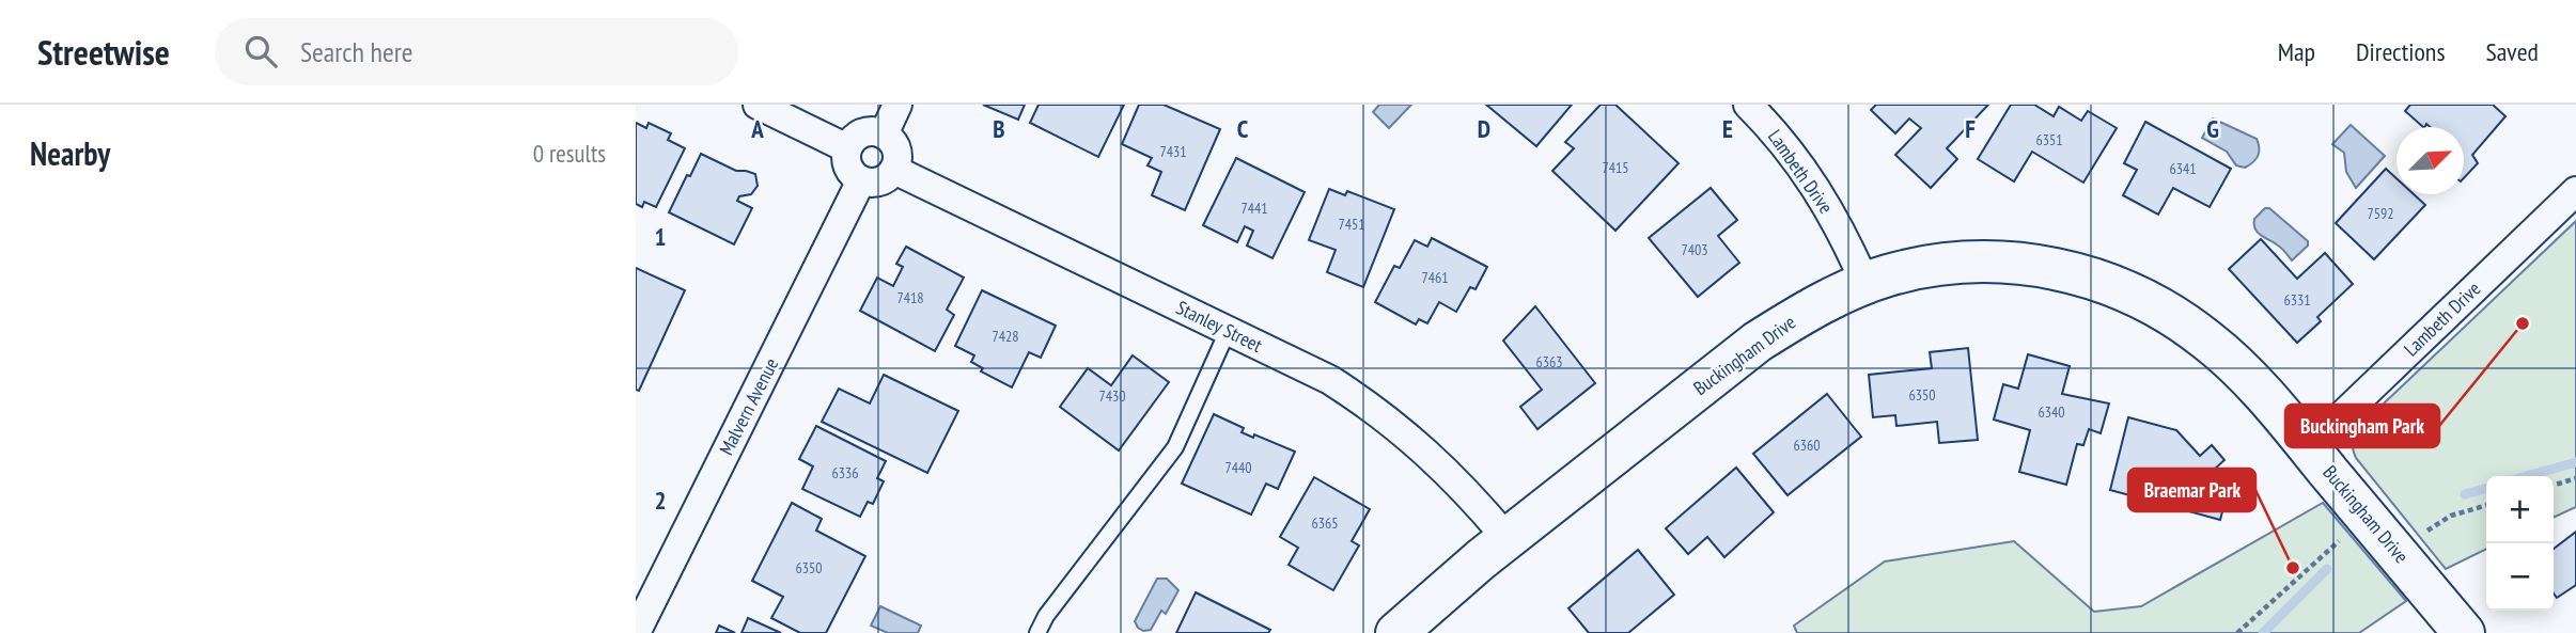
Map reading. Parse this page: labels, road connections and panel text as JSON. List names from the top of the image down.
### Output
{
  "streets": {
    "street": [
      "Lambeth Drive",
      "Stanley Street",
      "Buckingham Drive",
      "Malvern Avenue"
    ]
  },
  "crossings": [
    ["Lambeth Drive", "Buckingham Drive"],
    ["Stanley Street", "Buckingham Drive"],
    ["Stanley Street", "Malvern Avenue"]
  ],
  "places": ["Buckingham Park", "Braemar Park"],
  "house_numbers": [
    "6351",
    "7431",
    "7415",
    "6341",
    "7441",
    "7592",
    "7451",
    "7403",
    "7461",
    "7418",
    "6331",
    "7428",
    "6363",
    "6350",
    "7430",
    "6340",
    "6360",
    "7440",
    "6336",
    "6365",
    "6350"
  ],
  "north": "top right",
  "page": {
    "header": "Streetwise",
    "search": "Search here",
    "nav": ["Map", "Directions", "Saved"],
    "heading": ["Nearby", "0 results"],
    "map_buttons": ["+", "−"]
  },
  "grid": {
    "columns": [
      "A",
      "B",
      "C",
      "D",
      "E",
      "F",
      "G"
    ],
    "rows": ["1", "2"]
  }
}
